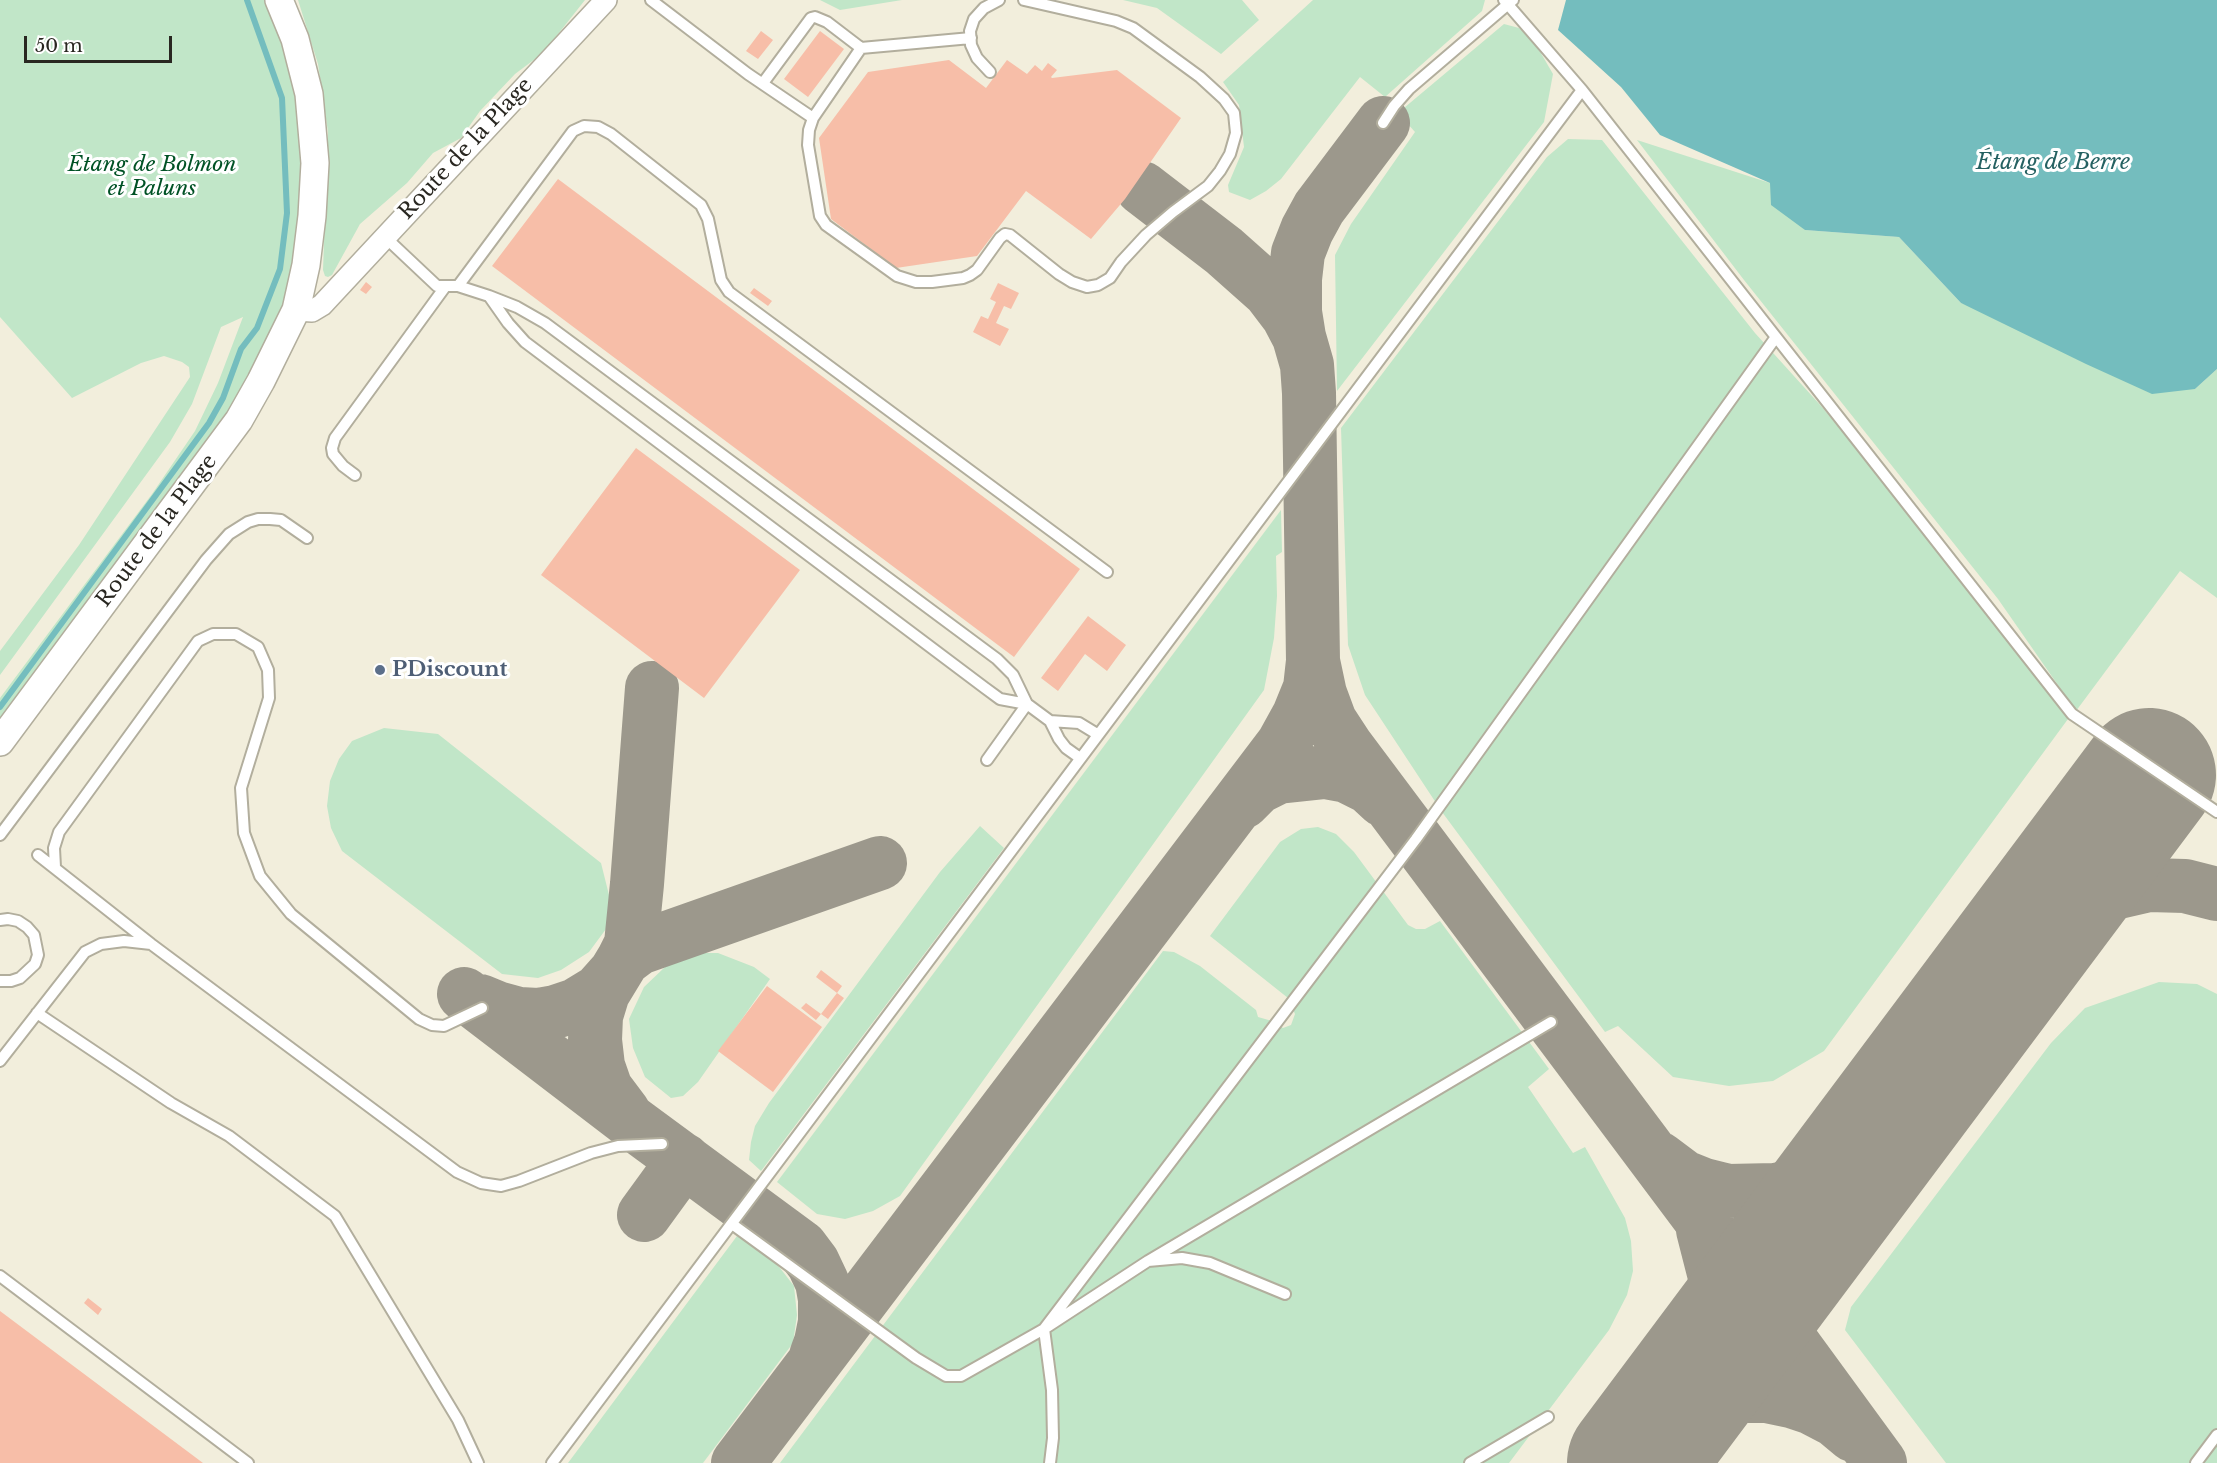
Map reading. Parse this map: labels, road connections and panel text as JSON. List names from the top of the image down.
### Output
{
  "streets": {
    "street": ["Route de la Plage"]
  },
  "water": ["Étang de Berre"],
  "parks": ["Étang de Bolmon et Paluns"],
  "places": ["PDiscount"],
  "scale_bar": "50 m"
}
